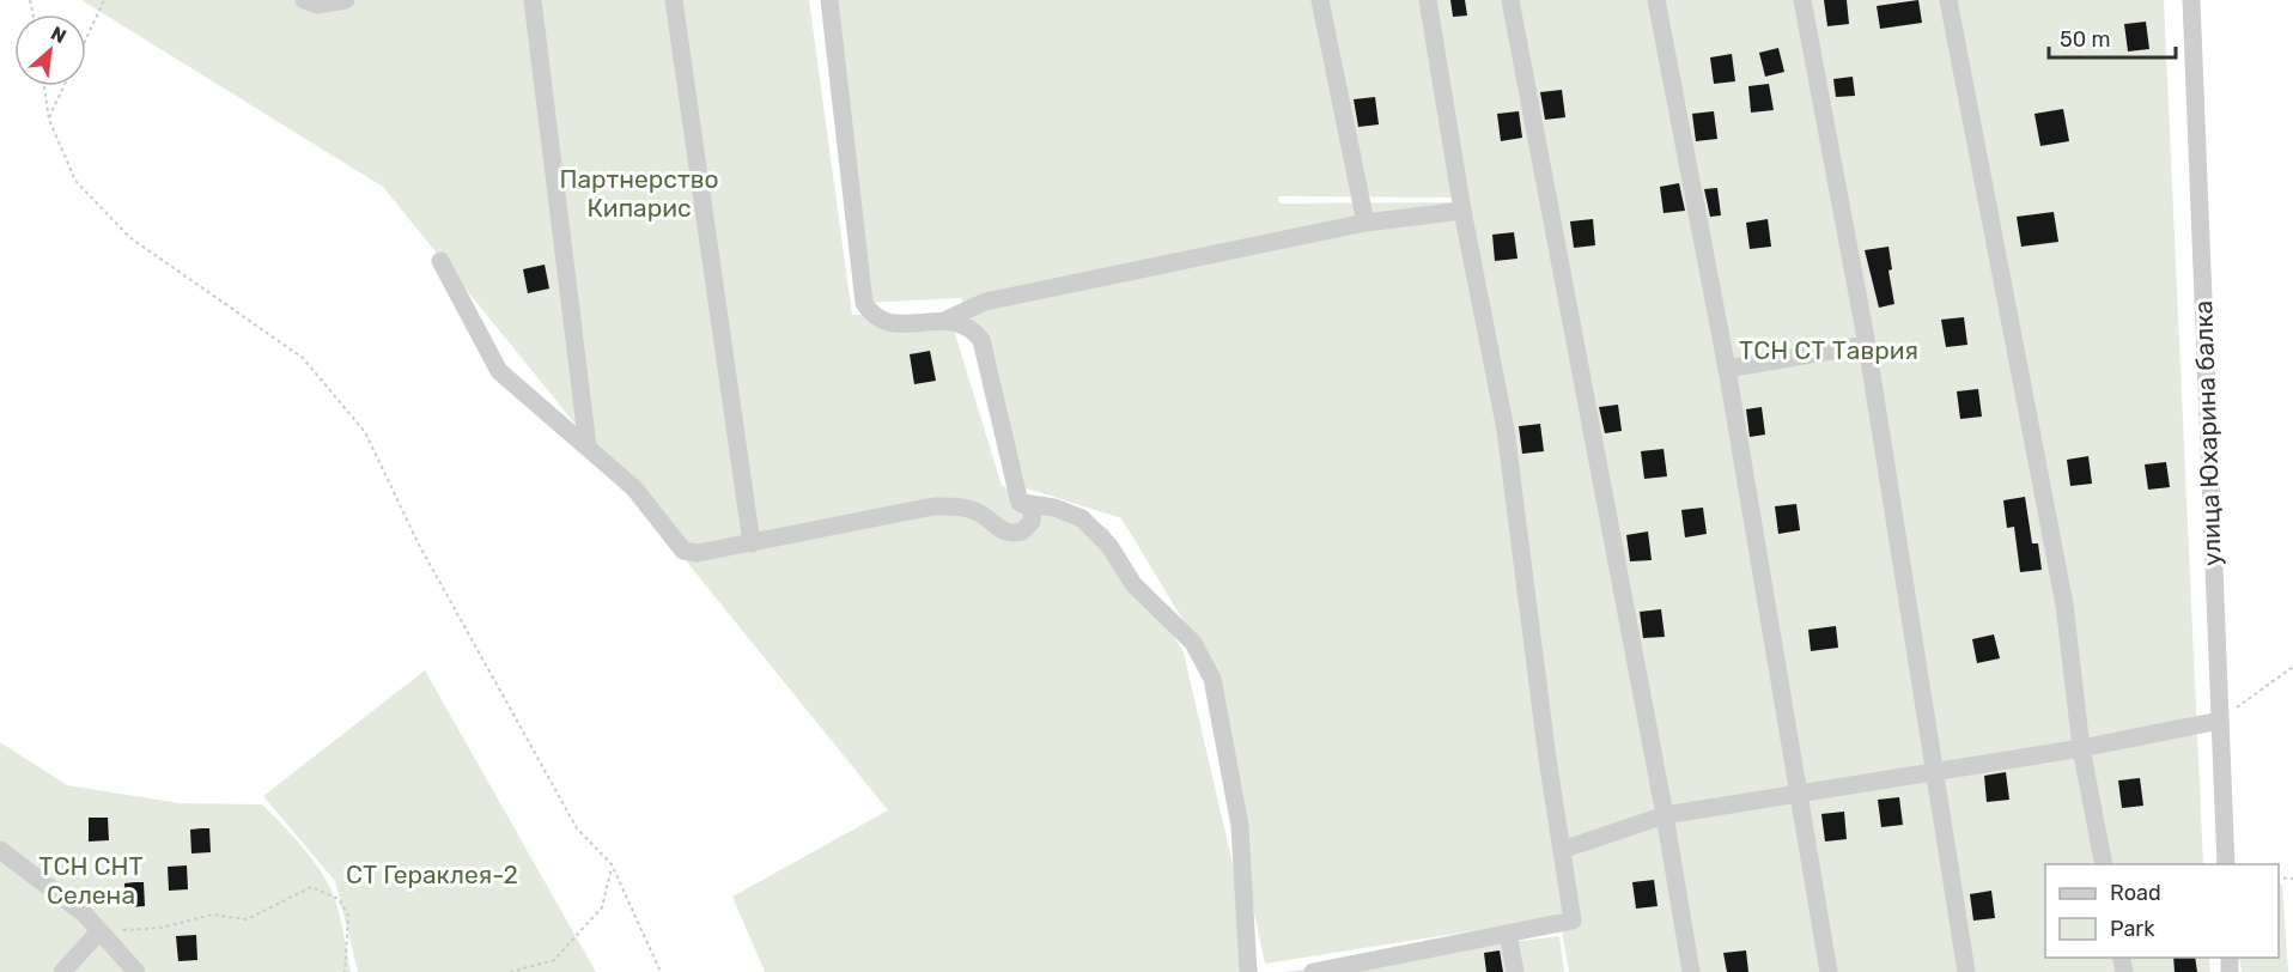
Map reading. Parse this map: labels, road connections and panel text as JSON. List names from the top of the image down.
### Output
{
  "streets": {
    "street": ["улица Юхарина балка"]
  },
  "parks": [
    "Партнерство Кипарис",
    "ТСН СТ Таврия",
    "ТСН СНТ Селена",
    "СТ Гераклея-2"
  ],
  "legend": ["Road", "Park"],
  "scale_bar": "50 m",
  "north": "top right"
}
